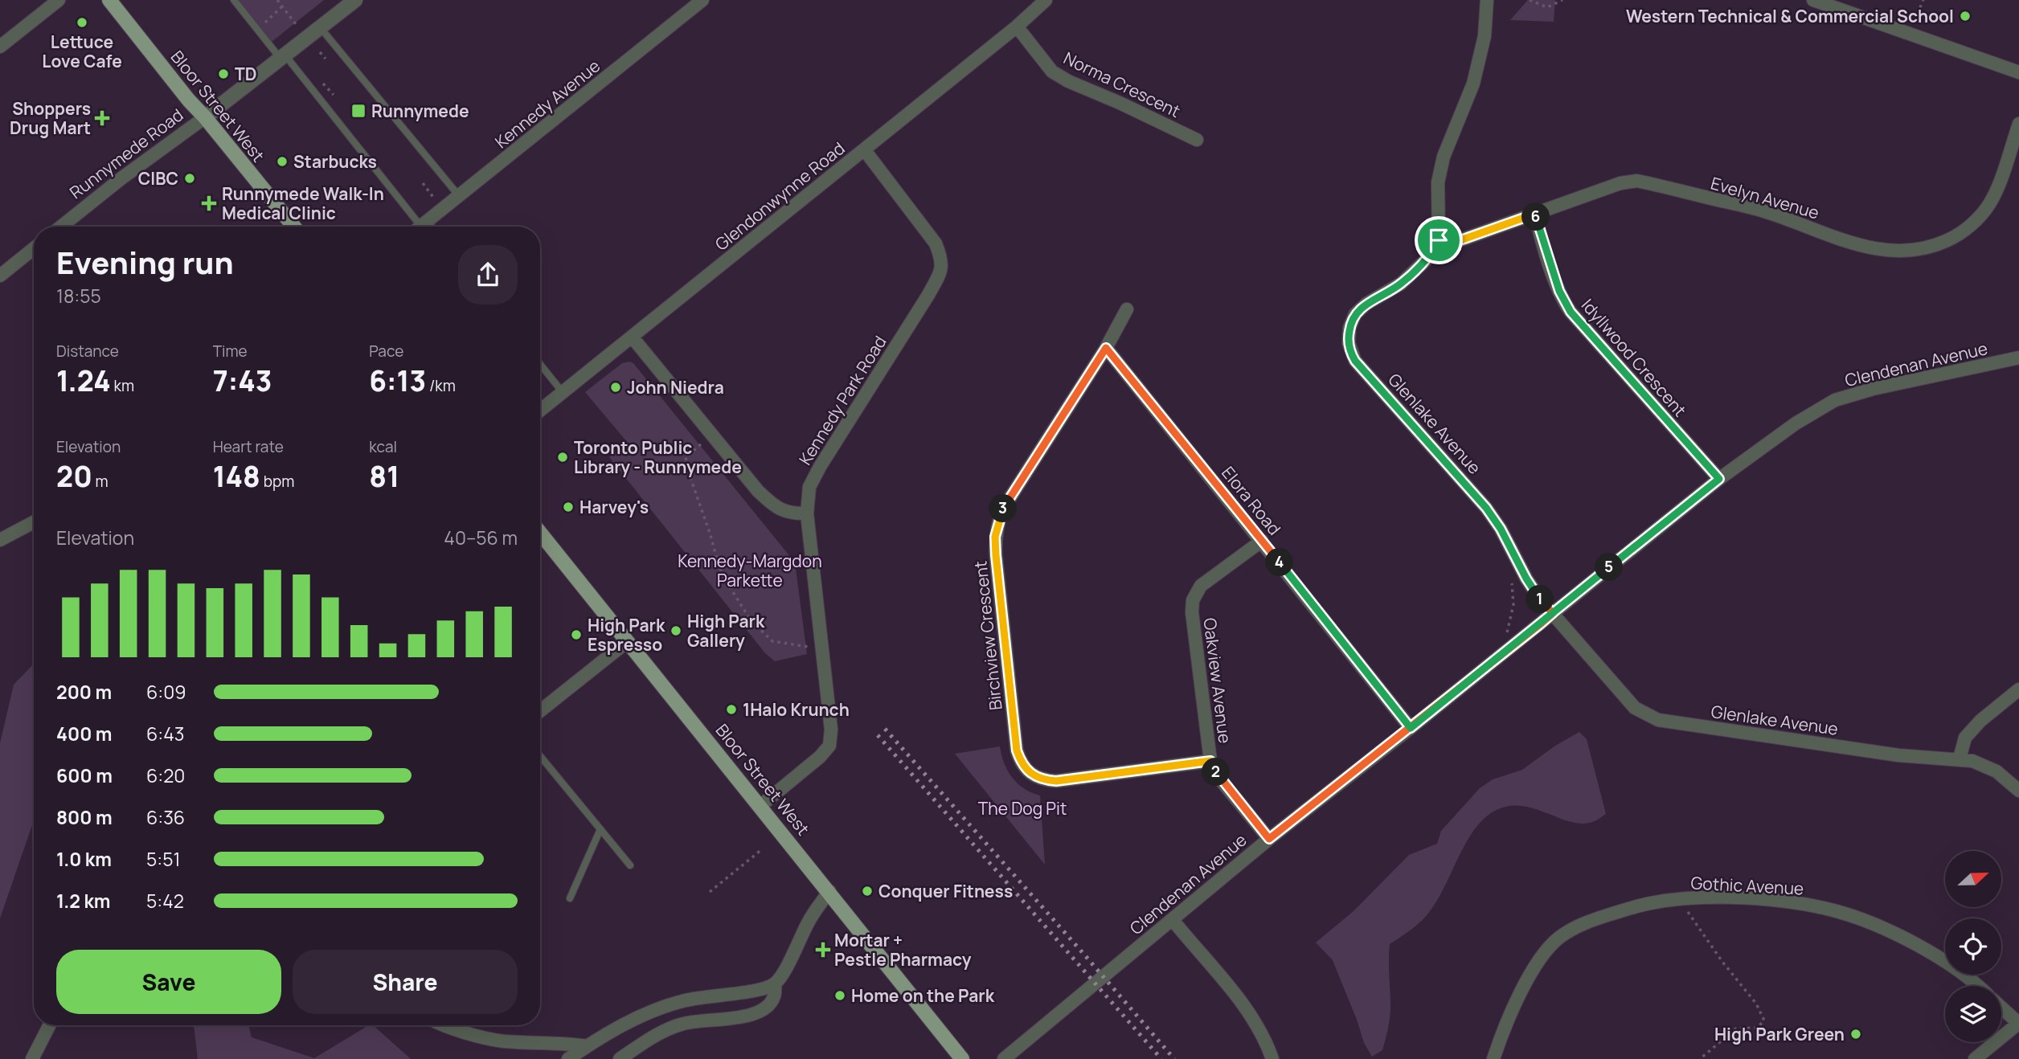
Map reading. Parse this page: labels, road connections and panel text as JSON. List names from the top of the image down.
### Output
{
  "streets": {
    "main road": ["Bloor Street West"],
    "street": [
      "Norma Crescent",
      "Kennedy Avenue",
      "Runnymede Road",
      "Glendonwynne Road",
      "Evelyn Avenue",
      "Idyllwood Crescent",
      "Clendenan Avenue",
      "Kennedy Park Road",
      "Glenlake Avenue",
      "Elora Road",
      "Birchview Crescent",
      "Oakview Avenue",
      "Gothic Avenue"
    ]
  },
  "crossings": [
    ["Norma Crescent", "Glendonwynne Road"],
    ["Bloor Street West", "Runnymede Road"],
    ["Bloor Street West", "Kennedy Park Road"],
    ["Glendonwynne Road", "Kennedy Park Road"],
    ["Evelyn Avenue", "Idyllwood Crescent"],
    ["Evelyn Avenue", "Glenlake Avenue"],
    ["Idyllwood Crescent", "Clendenan Avenue"],
    ["Clendenan Avenue", "Glenlake Avenue"],
    ["Clendenan Avenue", "Elora Road"],
    ["Clendenan Avenue", "Oakview Avenue"],
    ["Elora Road", "Birchview Crescent"],
    ["Elora Road", "Oakview Avenue"],
    ["Birchview Crescent", "Oakview Avenue"]
  ],
  "parks": ["Kennedy-Margdon Parkette", "The Dog Pit"],
  "places": {
    "other": [
      "Western Technical & Commercial School",
      "Lettuce Love Cafe",
      "TD",
      "Starbucks",
      "CIBC",
      "John Niedra",
      "Toronto Public Library - Runnymede",
      "Harvey's",
      "High Park Gallery",
      "High Park Espresso",
      "1Halo Krunch",
      "Conquer Fitness",
      "Home on the Park",
      "High Park Green"
    ],
    "transit": ["Runnymede"],
    "health": ["Shoppers Drug Mart", "Runnymede Walk-In Medical Clinic", "Mortar + Pestle Pharmacy"]
  },
  "north": "right",
  "page": {
    "pins": [
      "6",
      "3",
      "4",
      "5",
      "1",
      "2"
    ],
    "heading": ["Evening run", "18:55"],
    "stats": [
      ["Distance", "1.24 km"],
      ["Time", "7:43"],
      ["Pace", "6:13 /km"],
      ["Elevation", "20 m"],
      ["Heart rate", "148 bpm"],
      ["kcal", "81"]
    ],
    "chart": ["Elevation", "40–56 m"],
    "list": [
      {
        "name": "200 m",
        "note": "6:09"
      },
      {
        "name": "400 m",
        "note": "6:43"
      },
      {
        "name": "600 m",
        "note": "6:20"
      },
      {
        "name": "800 m",
        "note": "6:36"
      },
      {
        "name": "1.0 km",
        "note": "5:51"
      },
      {
        "name": "1.2 km",
        "note": "5:42"
      }
    ],
    "buttons": ["Save", "Share"]
  }
}
